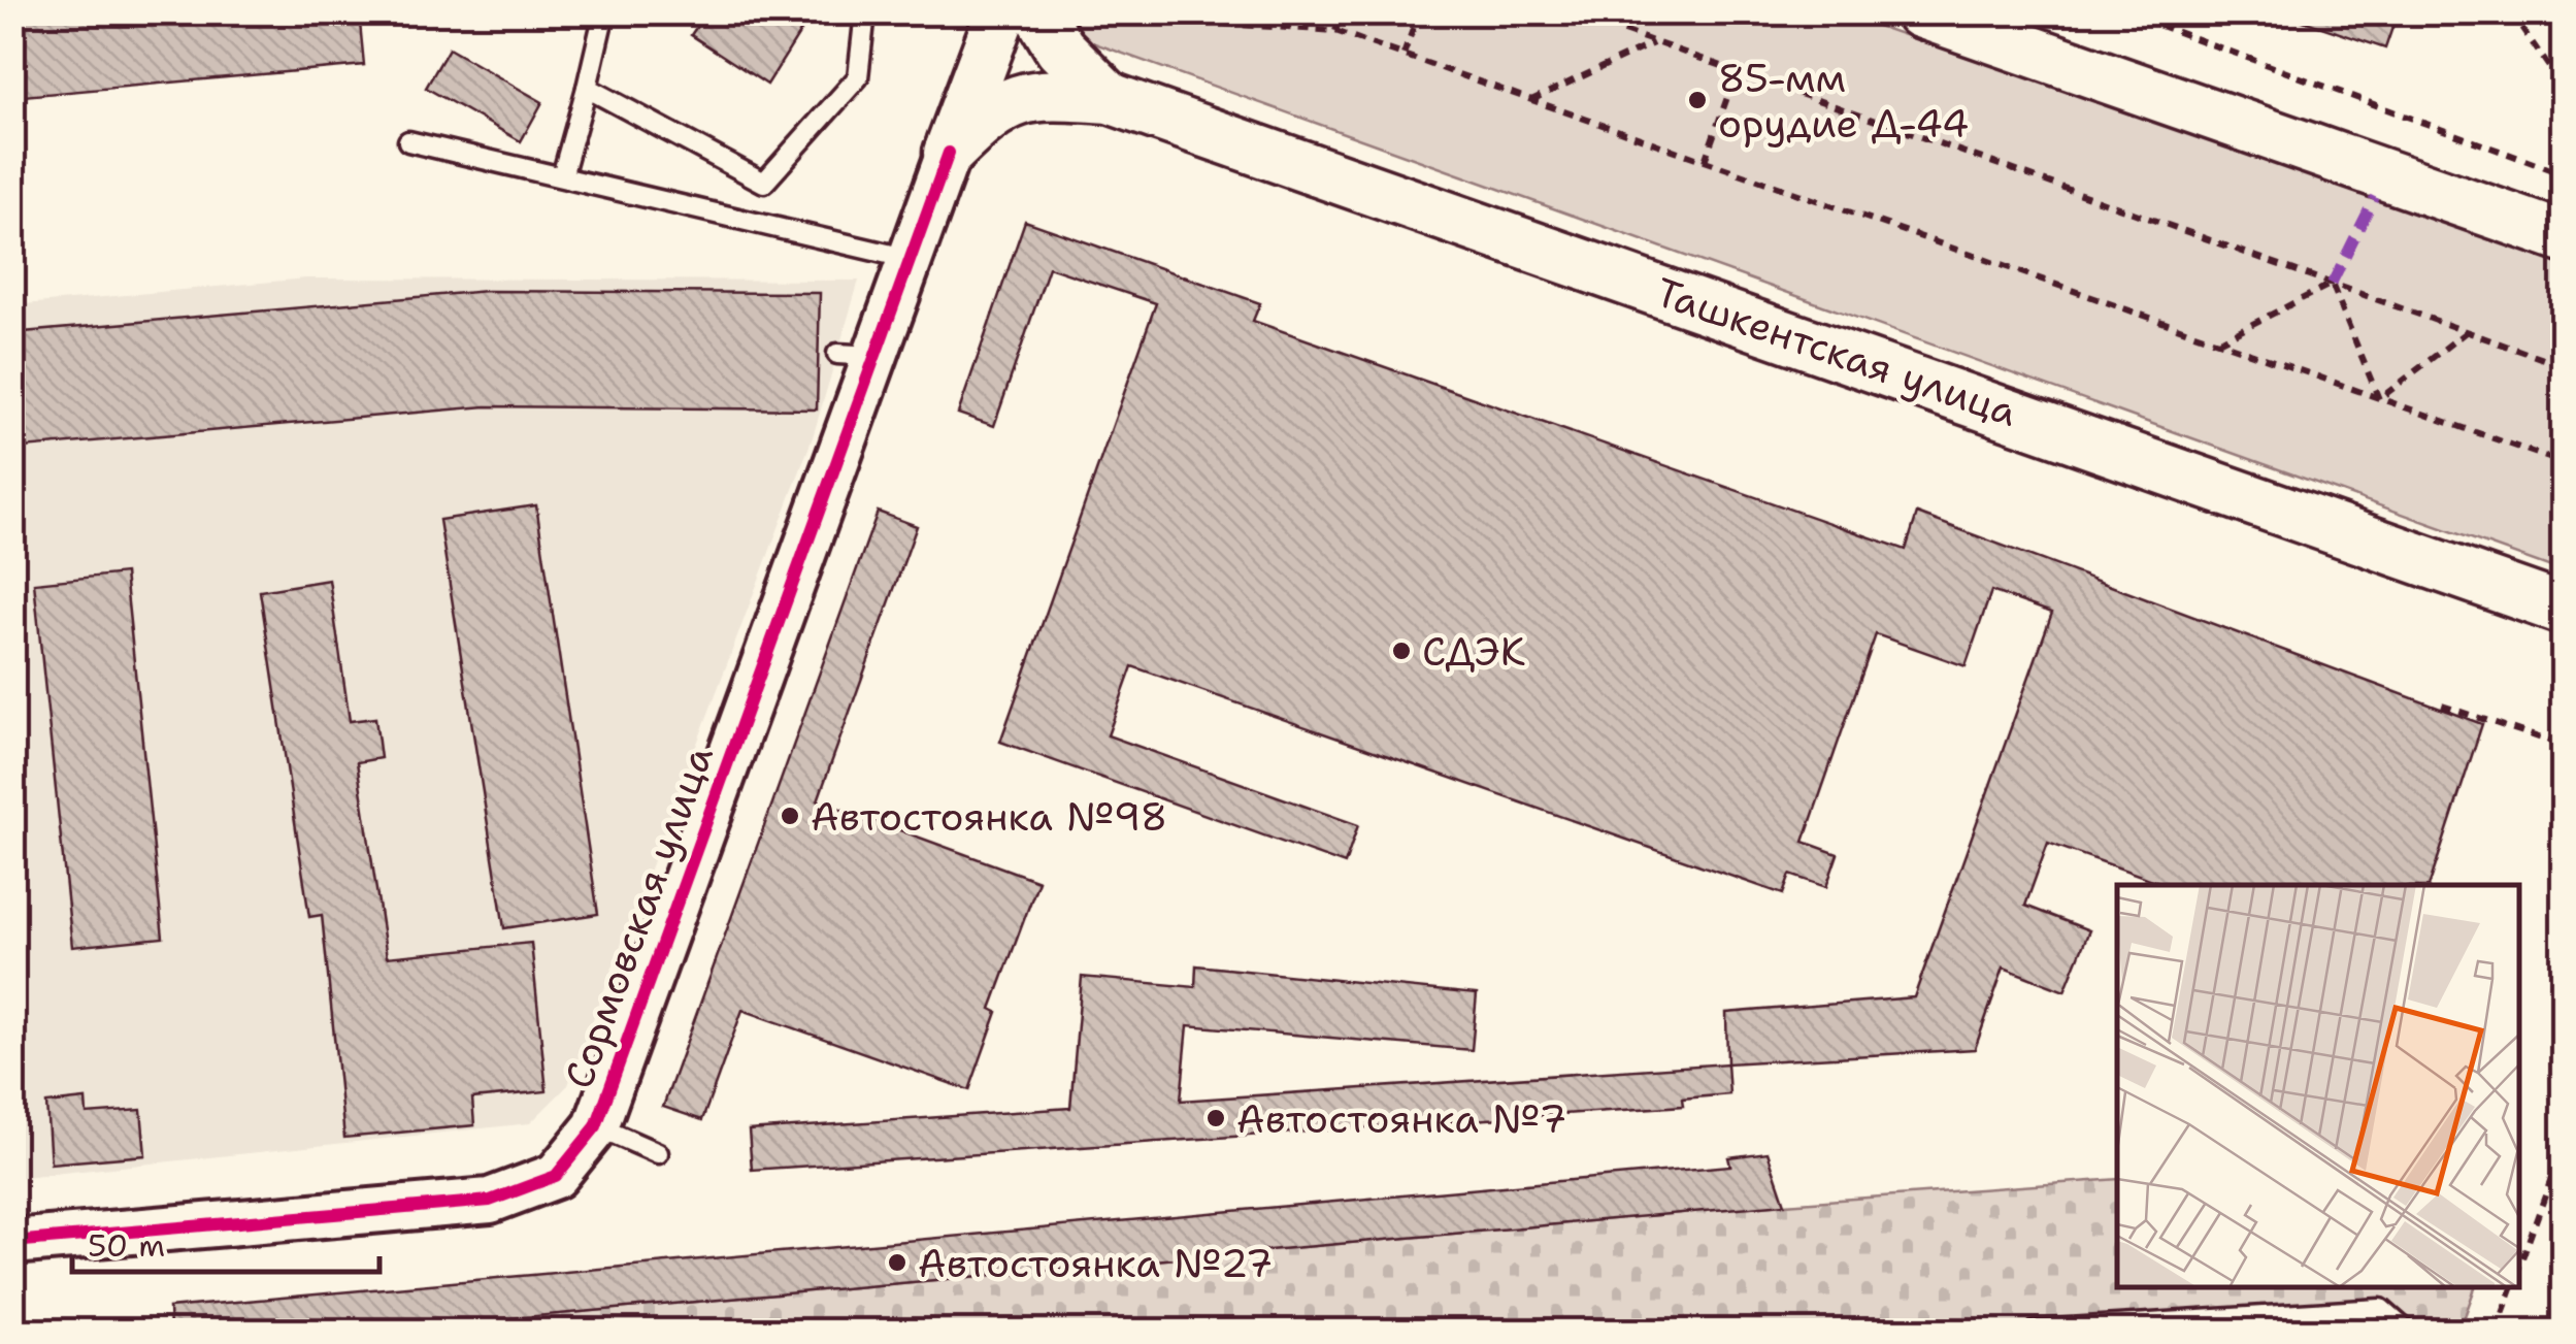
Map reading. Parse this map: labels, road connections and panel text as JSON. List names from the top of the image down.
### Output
{
  "streets": {
    "main road": ["Ташкентская улица"],
    "street": ["Сормовская улица"]
  },
  "crossings": [
    ["Ташкентская улица", "Сормовская улица"]
  ],
  "places": [
    "85-мм орудие Д-44",
    "СДЭК",
    "Автостоянка №98",
    "Автостоянка №7",
    "Автостоянка №27"
  ],
  "scale_bar": "50 m"
}
